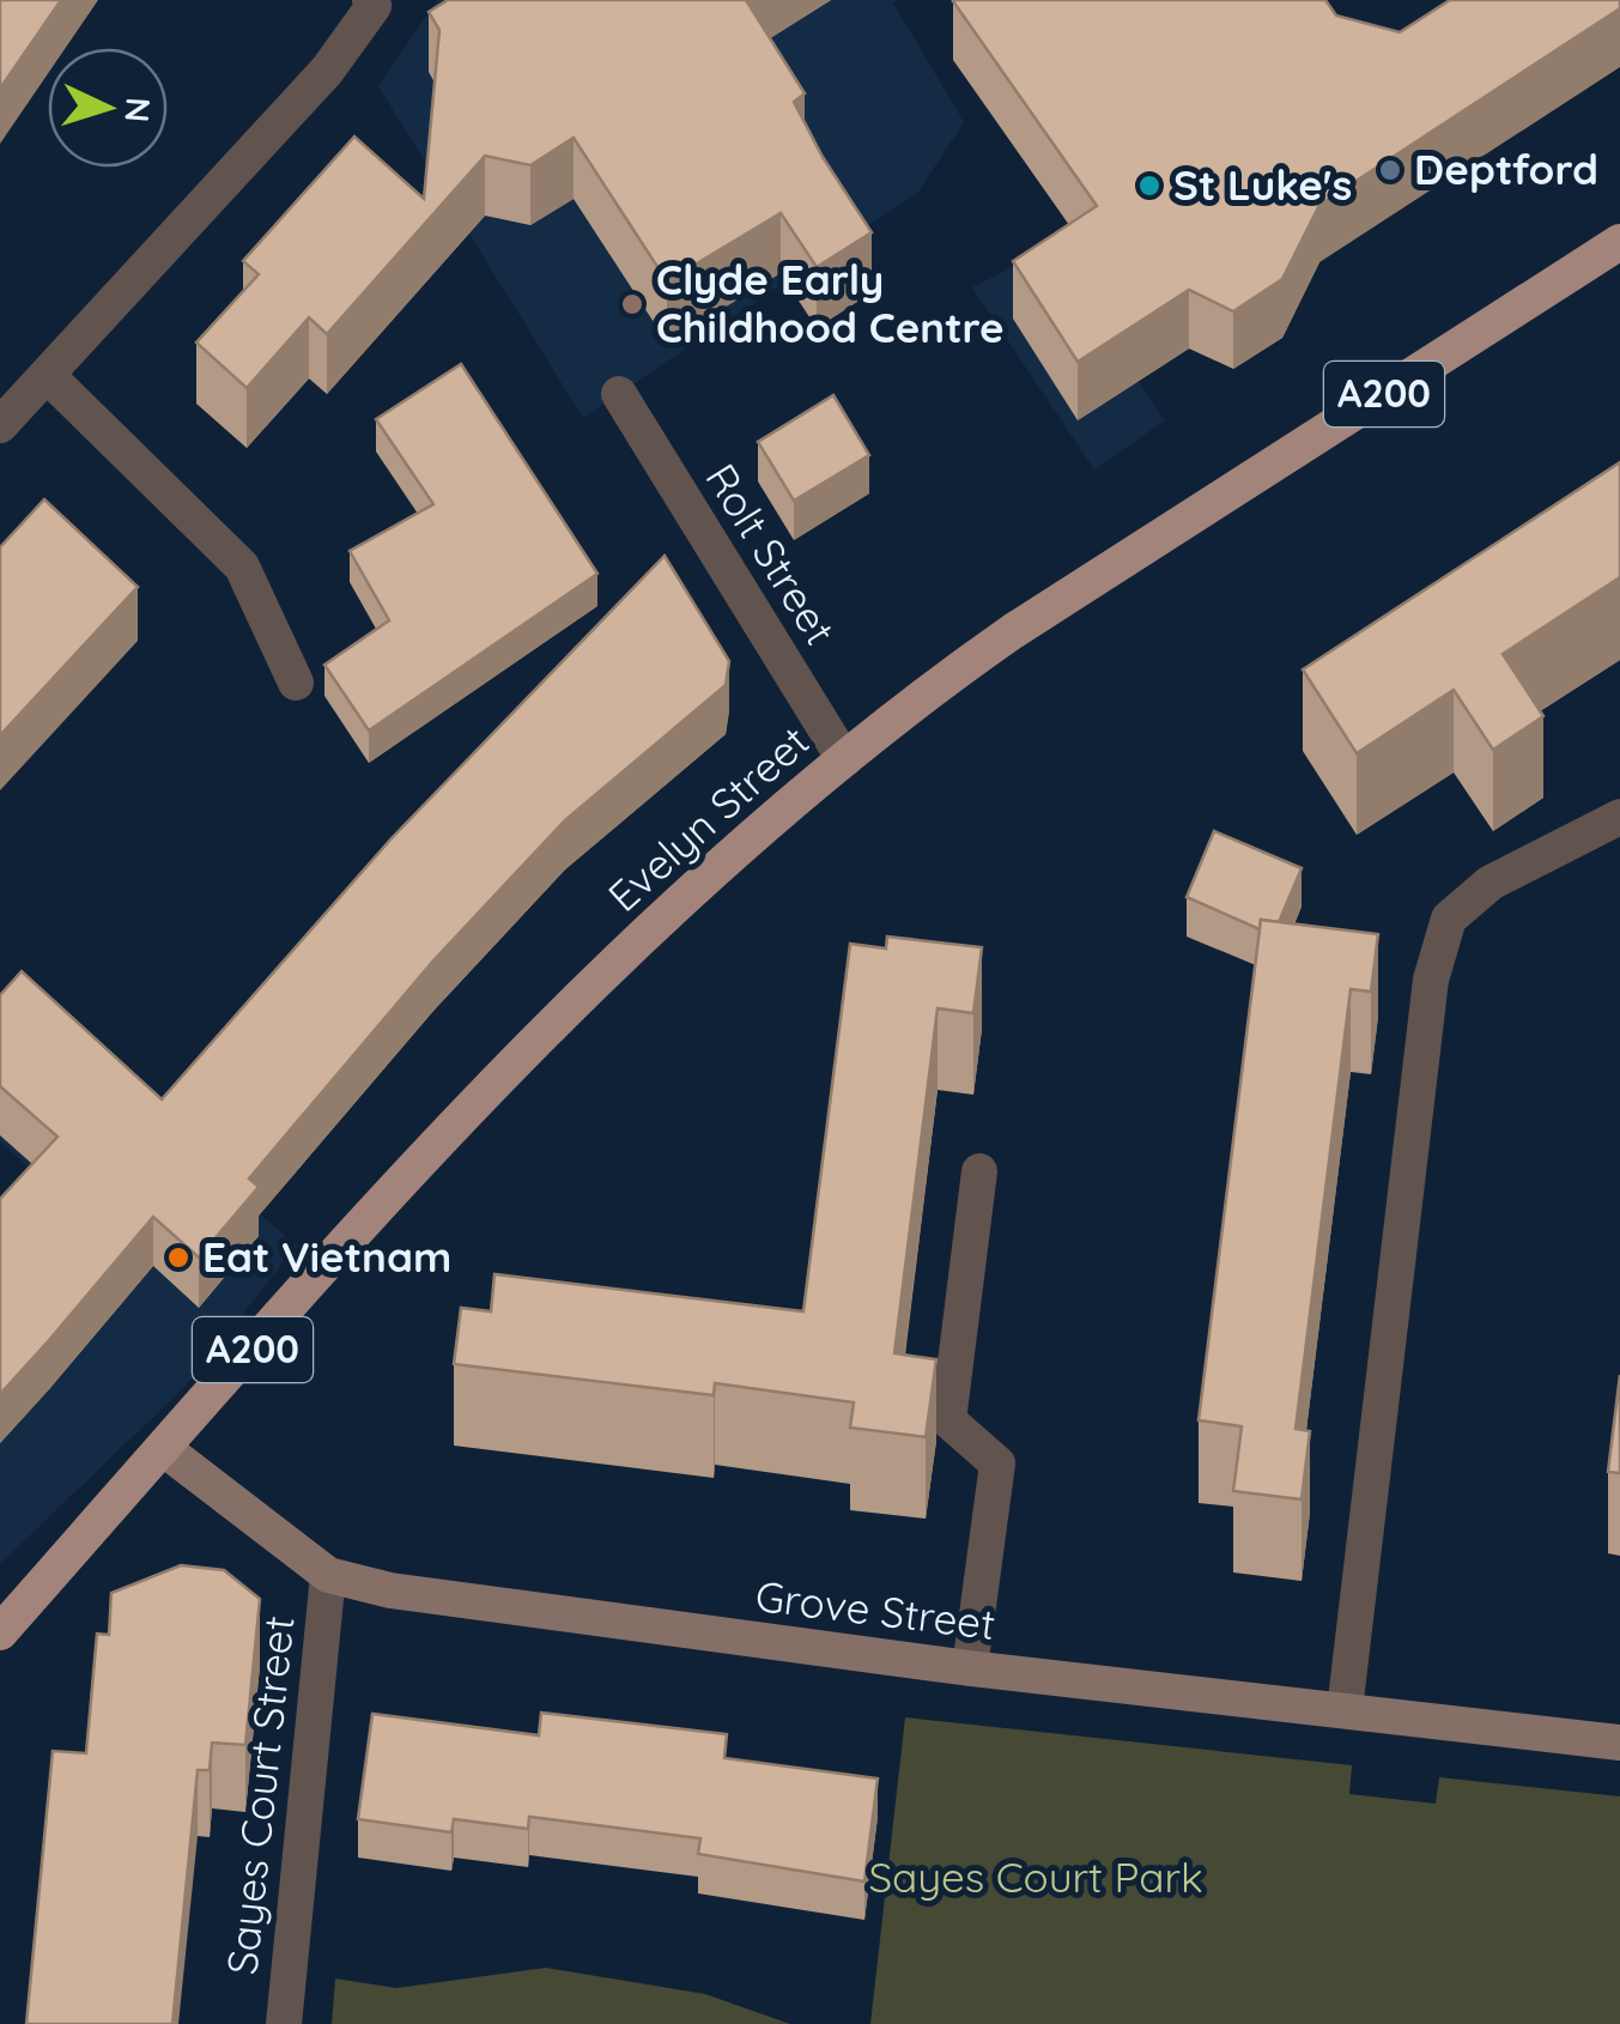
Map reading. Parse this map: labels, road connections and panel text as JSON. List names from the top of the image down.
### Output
{
  "streets": {
    "main road": ["A200", "Evelyn Street", "Grove Street"],
    "street": ["Rolt Street", "Sayes Court Street"]
  },
  "crossings": [
    ["Rolt Street", "Evelyn Street"],
    ["Evelyn Street", "Grove Street"],
    ["Grove Street", "Sayes Court Street"]
  ],
  "parks": ["Sayes Court Park"],
  "places": [
    "Deptford",
    "St Luke's",
    "Clyde Early Childhood Centre",
    "Eat Vietnam"
  ],
  "north": "right"
}
